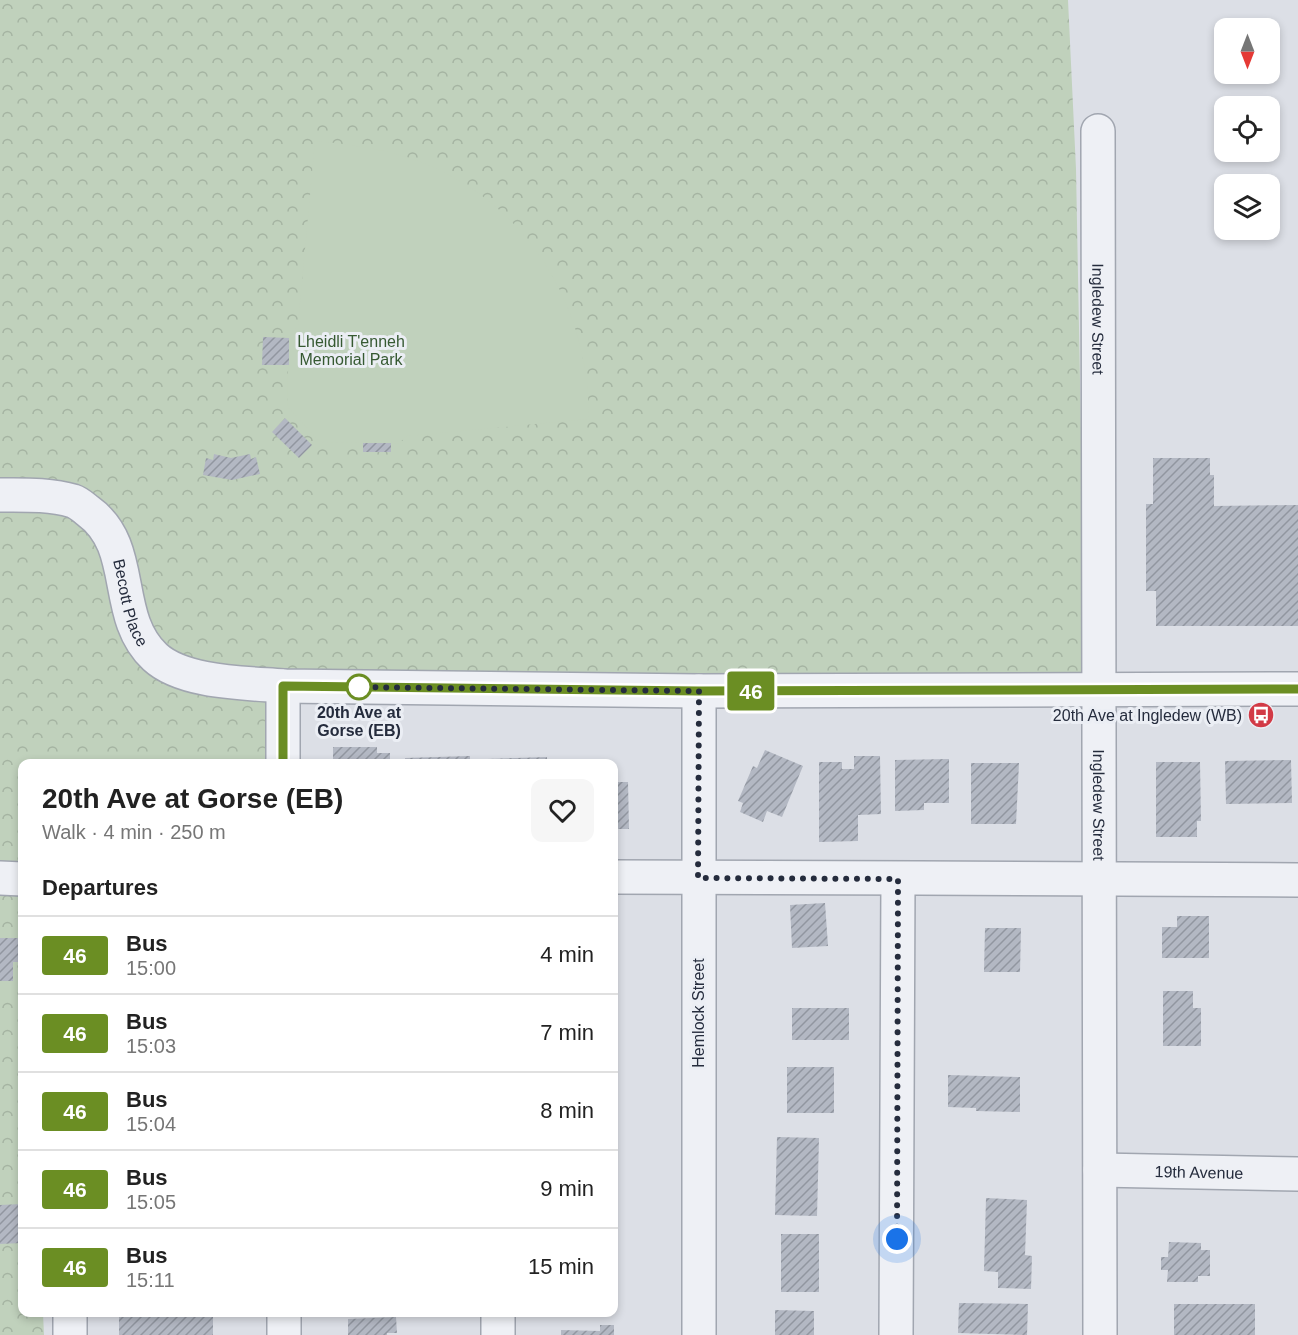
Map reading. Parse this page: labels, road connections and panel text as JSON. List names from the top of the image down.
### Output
{
  "streets": {
    "street": [
      "Ingledew Street",
      "Becott Place",
      "Hemlock Street",
      "19th Avenue"
    ]
  },
  "crossings": [
    ["Ingledew Street", "Becott Place"],
    ["Ingledew Street", "19th Avenue"],
    ["Becott Place", "Hemlock Street"]
  ],
  "parks": ["Lheidli T'enneh Memorial Park"],
  "places": {
    "other": ["20th Ave at Gorse (EB)"],
    "bus stop": ["20th Ave at Ingledew (WB)"]
  },
  "lines": ["bus line 46"],
  "north": "bottom",
  "page": {
    "on_map": "46",
    "heading": [
      ["20th Ave at Gorse (EB)", "Walk · 4 min · 250 m"],
      "Departures"
    ],
    "list": [
      {
        "mark": "46",
        "name": "Bus",
        "note": "15:00",
        "value": "4 min"
      },
      {
        "mark": "46",
        "name": "Bus",
        "note": "15:03",
        "value": "7 min"
      },
      {
        "mark": "46",
        "name": "Bus",
        "note": "15:04",
        "value": "8 min"
      },
      {
        "mark": "46",
        "name": "Bus",
        "note": "15:05",
        "value": "9 min"
      },
      {
        "mark": "46",
        "name": "Bus",
        "note": "15:11",
        "value": "15 min"
      }
    ]
  }
}
